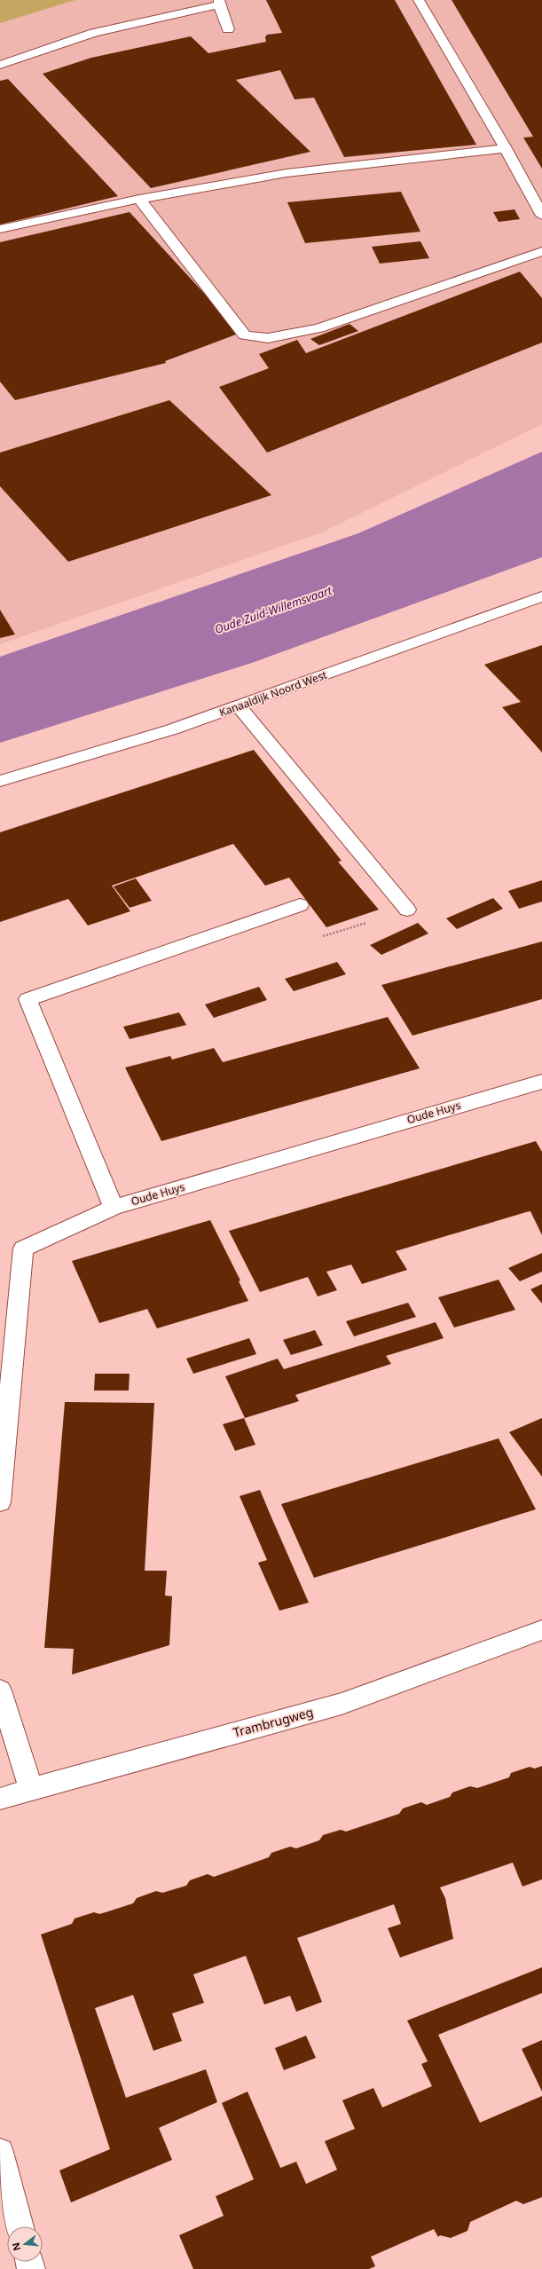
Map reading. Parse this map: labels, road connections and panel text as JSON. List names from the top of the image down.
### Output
{
  "streets": {
    "street": ["Kanaaldijk Noord West", "Oude Huys", "Trambrugweg"]
  },
  "water": ["Oude Zuid-Willemsvaart"],
  "north": "left"
}
